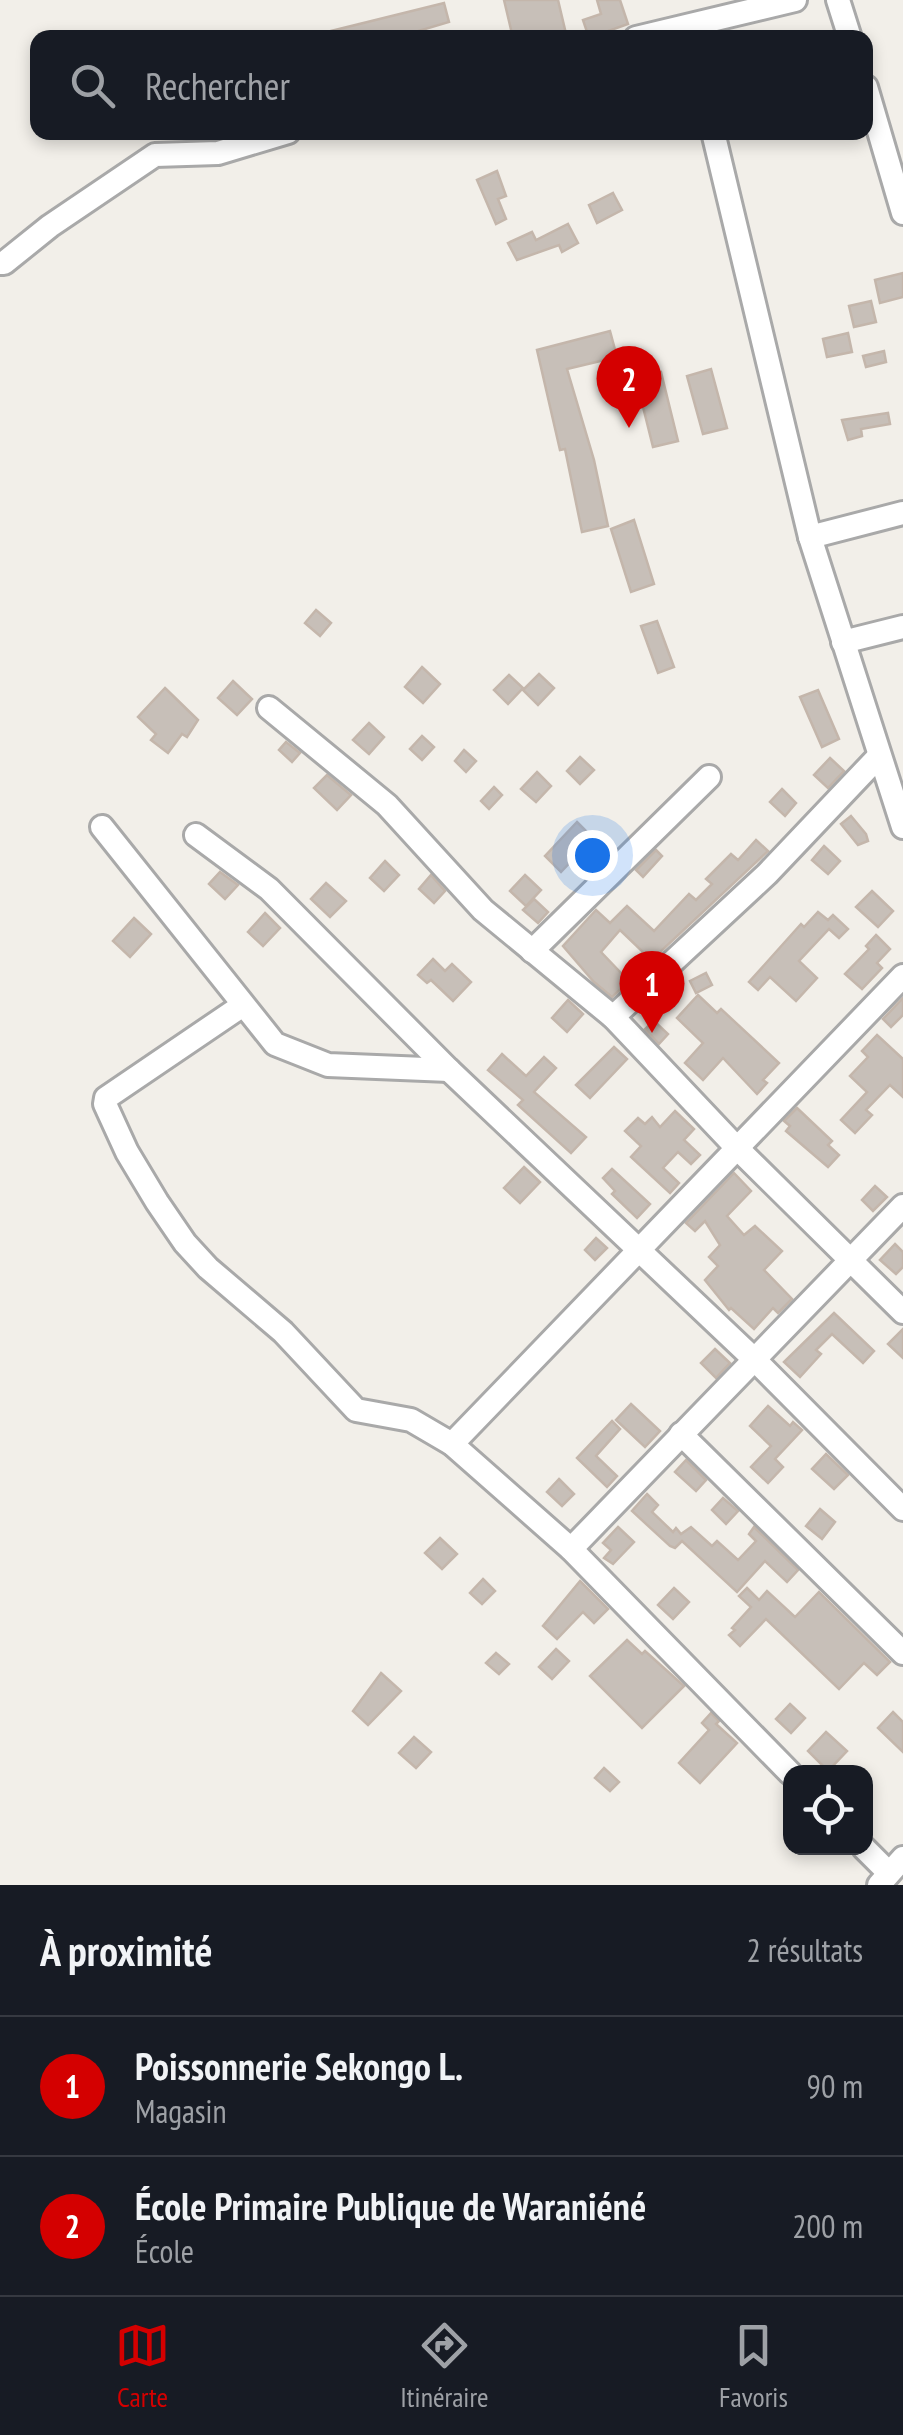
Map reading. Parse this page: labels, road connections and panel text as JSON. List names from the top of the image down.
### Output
{
  "page": {
    "search": "Rechercher",
    "pins": ["2", "1"],
    "heading": ["À proximité", "2 résultats"],
    "list": [
      {
        "mark": "1",
        "name": "Poissonnerie Sekongo L.",
        "note": "Magasin",
        "value": "90 m"
      },
      {
        "mark": "2",
        "name": "École Primaire Publique de Waraniéné",
        "note": "École",
        "value": "200 m"
      }
    ],
    "nav": ["Carte", "Itinéraire", "Favoris"]
  }
}
